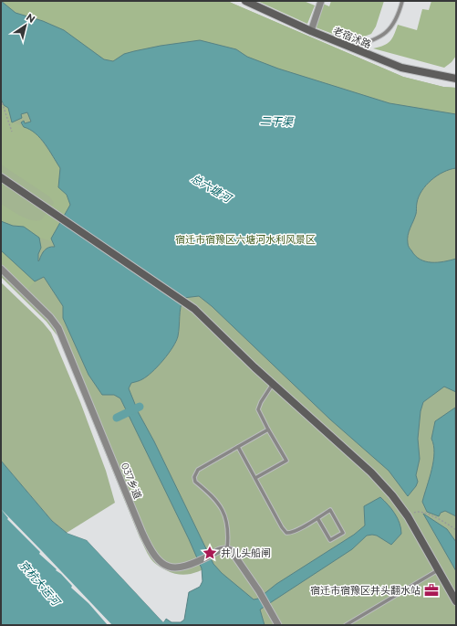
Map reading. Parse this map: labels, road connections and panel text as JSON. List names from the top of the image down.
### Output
{
  "streets": {
    "street": ["老宿沭路", "037乡道"]
  },
  "water": ["二干渠", "总六塘河", "京杭大运河"],
  "parks": ["宿迁市宿豫区六塘河水利风景区"],
  "places": {
    "place": ["井儿头船闸"],
    "office": ["宿迁市宿豫区井头翻水站"]
  },
  "north": "top right"
}
